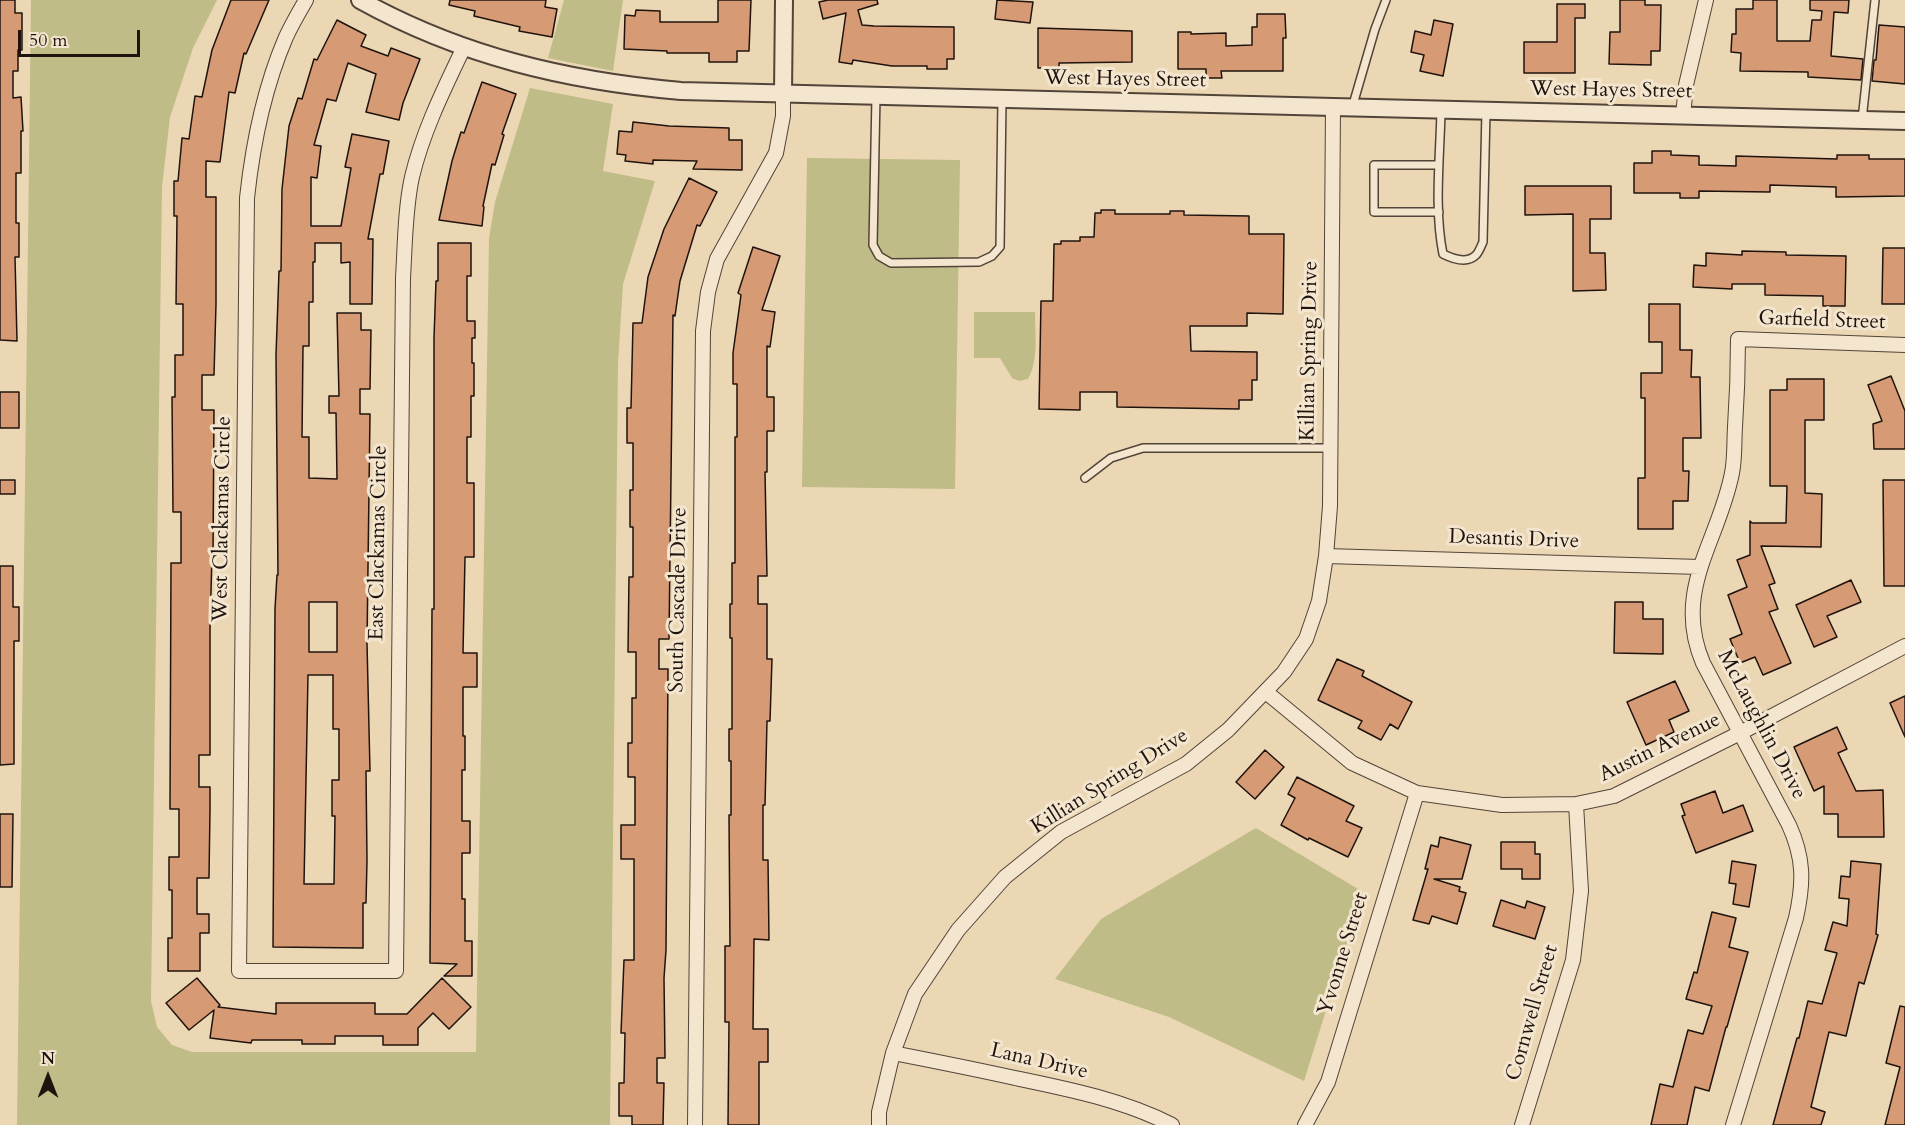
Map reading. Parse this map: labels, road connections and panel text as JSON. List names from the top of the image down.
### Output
{
  "streets": {
    "street": [
      "West Hayes Street",
      "Garfield Street",
      "Killian Spring Drive",
      "West Clackamas Circle",
      "Desantis Drive",
      "East Clackamas Circle",
      "South Cascade Drive",
      "McLaughlin Drive",
      "Austin Avenue",
      "Yvonne Street",
      "Cornwell Street",
      "Lana Drive"
    ]
  },
  "crossings": [
    ["West Hayes Street", "Killian Spring Drive"],
    ["West Hayes Street", "East Clackamas Circle"],
    ["West Hayes Street", "South Cascade Drive"],
    ["Garfield Street", "McLaughlin Drive"],
    ["Killian Spring Drive", "Desantis Drive"],
    ["Killian Spring Drive", "Austin Avenue"],
    ["Killian Spring Drive", "Lana Drive"],
    ["West Clackamas Circle", "East Clackamas Circle"],
    ["Desantis Drive", "McLaughlin Drive"],
    ["McLaughlin Drive", "Austin Avenue"],
    ["Austin Avenue", "Yvonne Street"],
    ["Austin Avenue", "Cornwell Street"]
  ],
  "scale_bar": "50 m",
  "north": "top"
}
